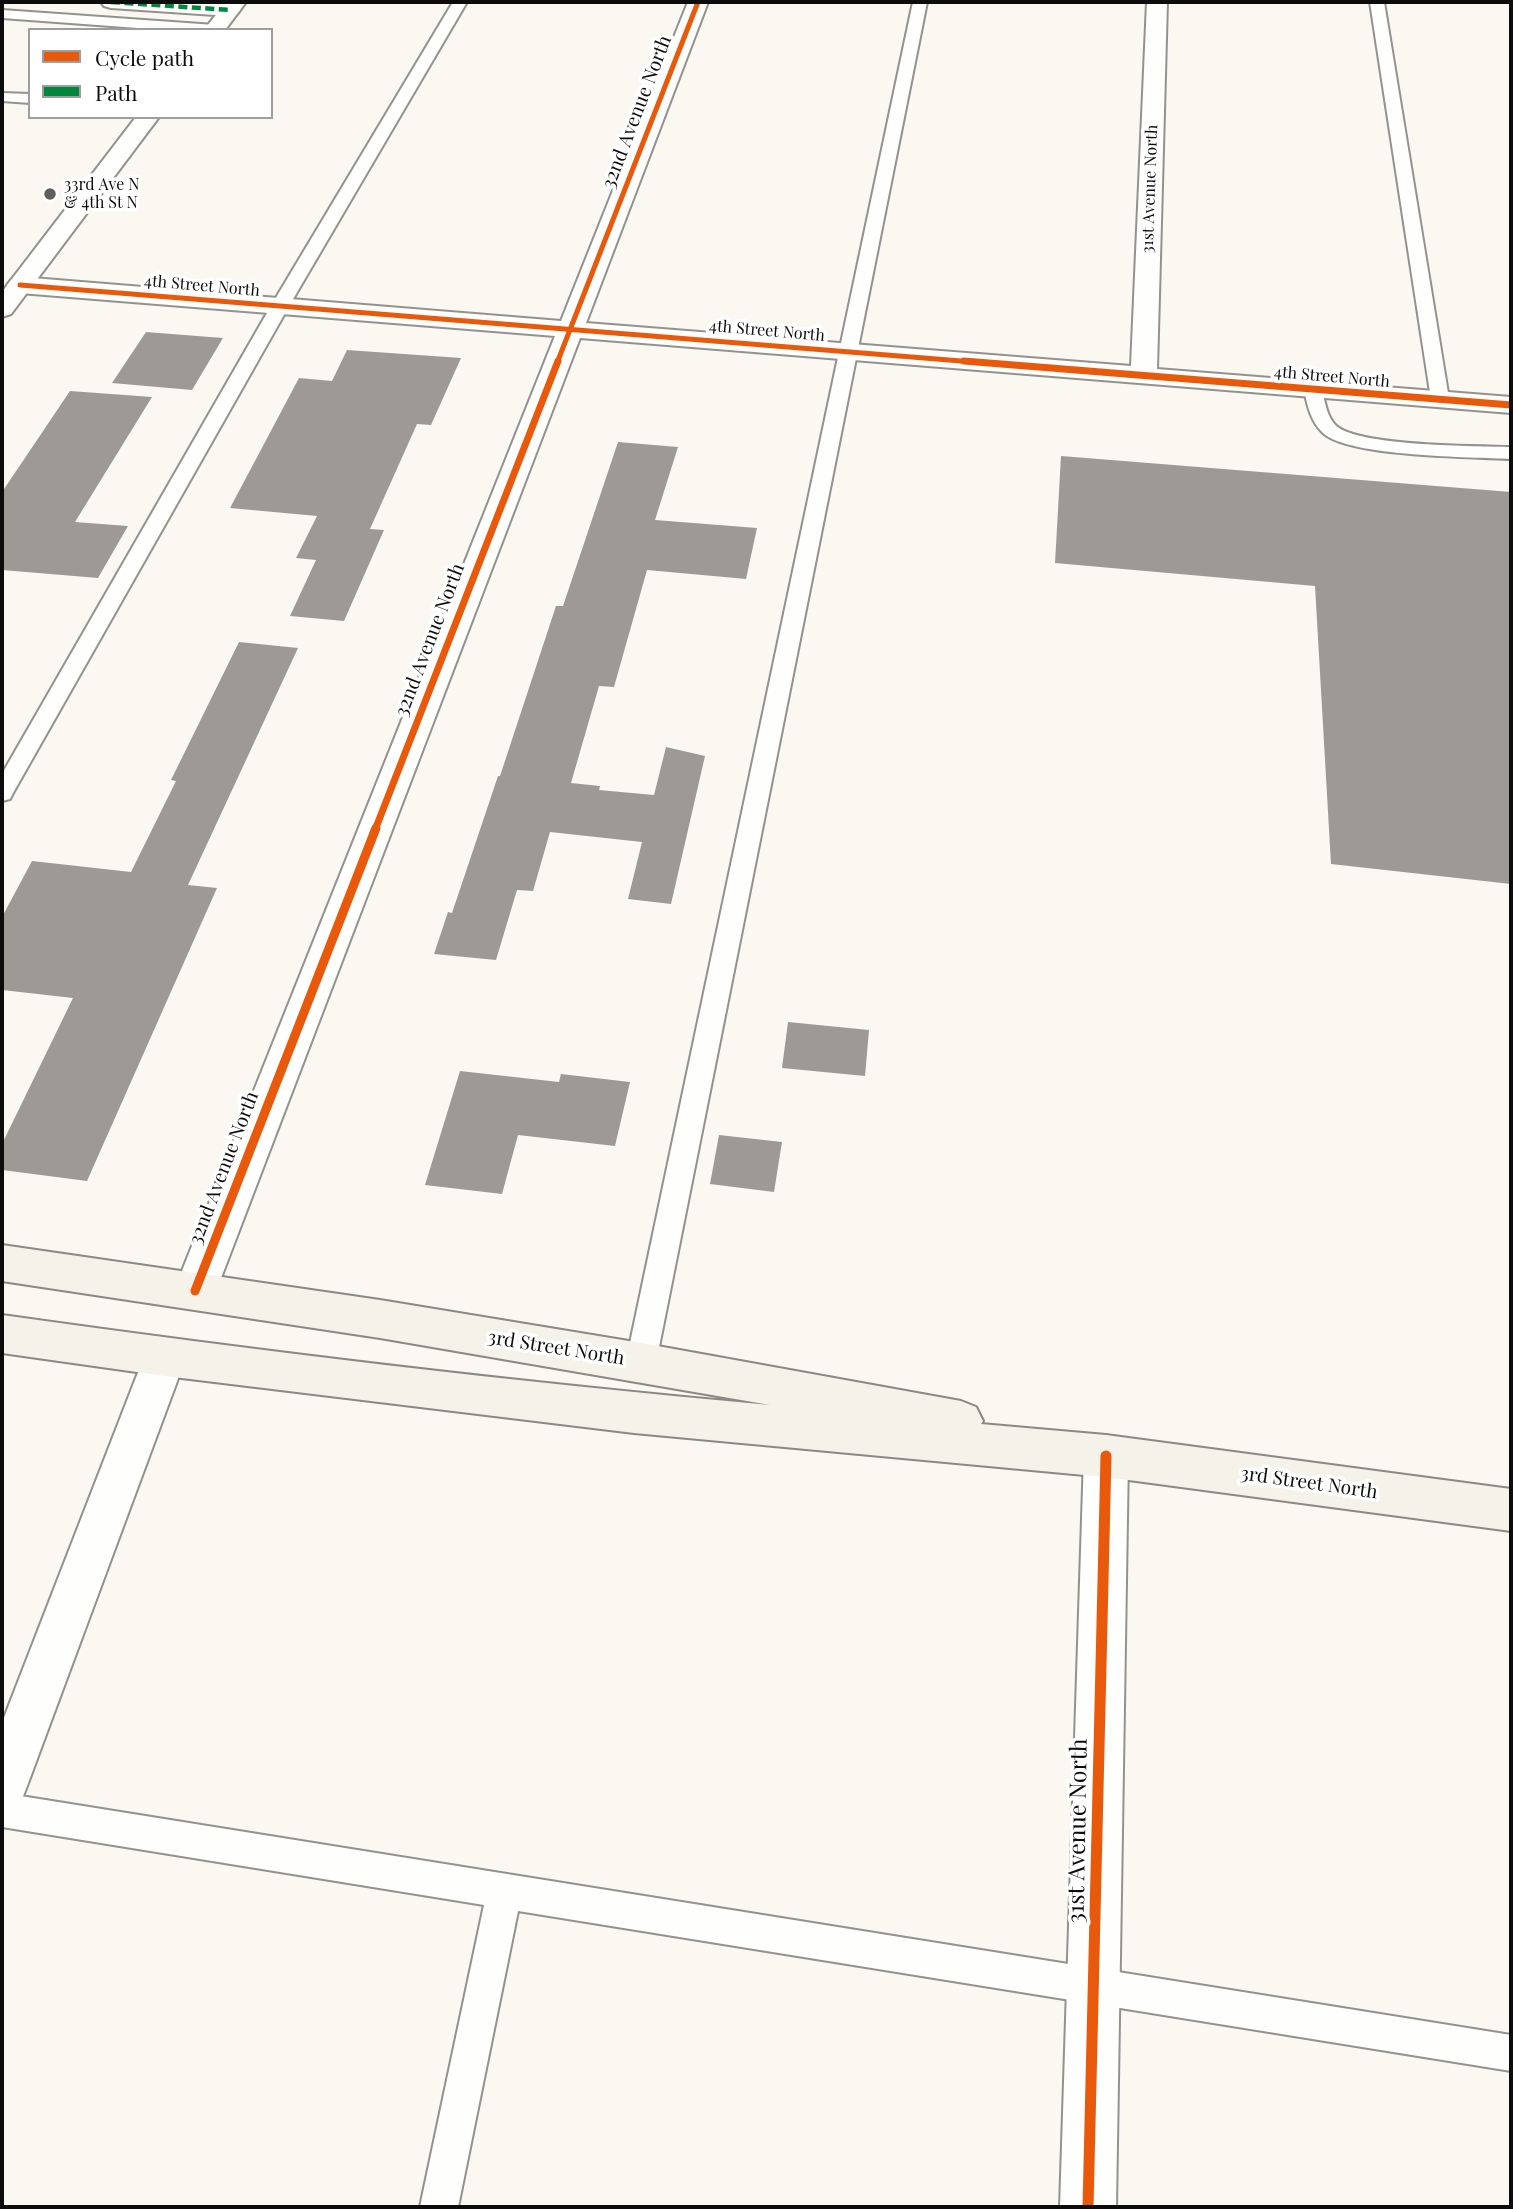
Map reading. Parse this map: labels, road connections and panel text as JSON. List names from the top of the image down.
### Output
{
  "streets": {
    "main road": ["3rd Street North"],
    "street": ["32nd Avenue North", "31st Avenue North", "4th Street North"]
  },
  "crossings": [
    ["32nd Avenue North", "4th Street North"],
    ["32nd Avenue North", "3rd Street North"],
    ["31st Avenue North", "4th Street North"],
    ["31st Avenue North", "3rd Street North"]
  ],
  "places": ["33rd Ave N & 4th St N"],
  "legend": ["Cycle path", "Path"]
}
